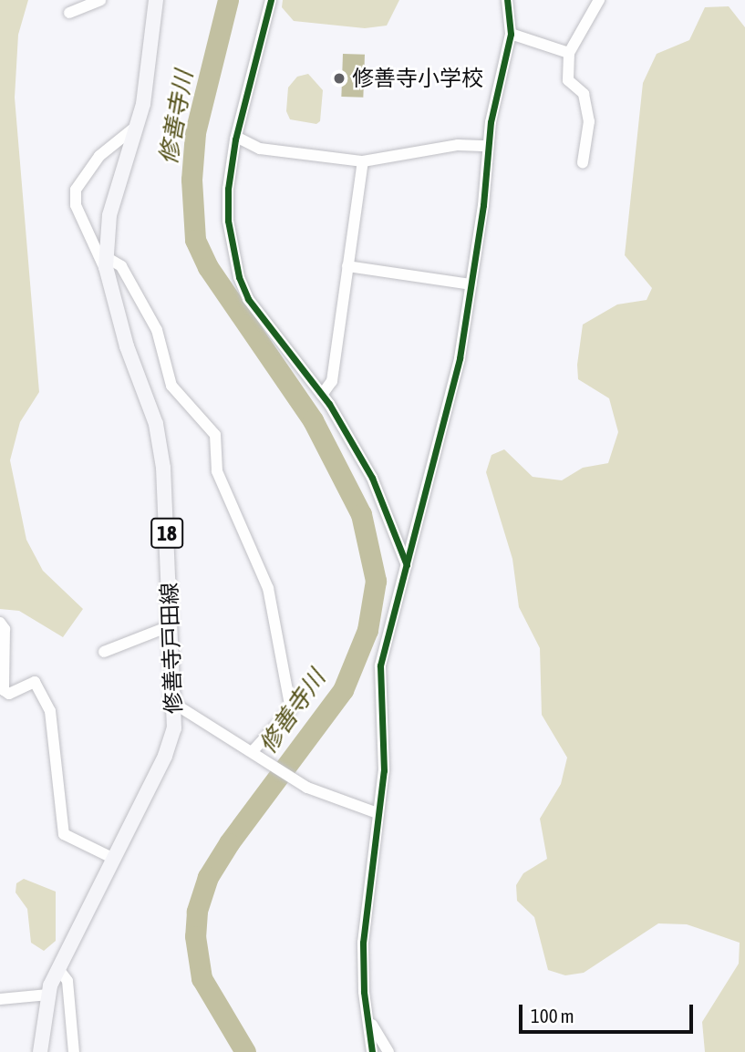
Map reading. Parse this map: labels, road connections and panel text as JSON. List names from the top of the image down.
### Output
{
  "streets": {
    "main road": ["18", "修善寺戸田線"]
  },
  "water": ["修善寺川"],
  "places": ["修善寺小学校"],
  "scale_bar": "100 m"
}
